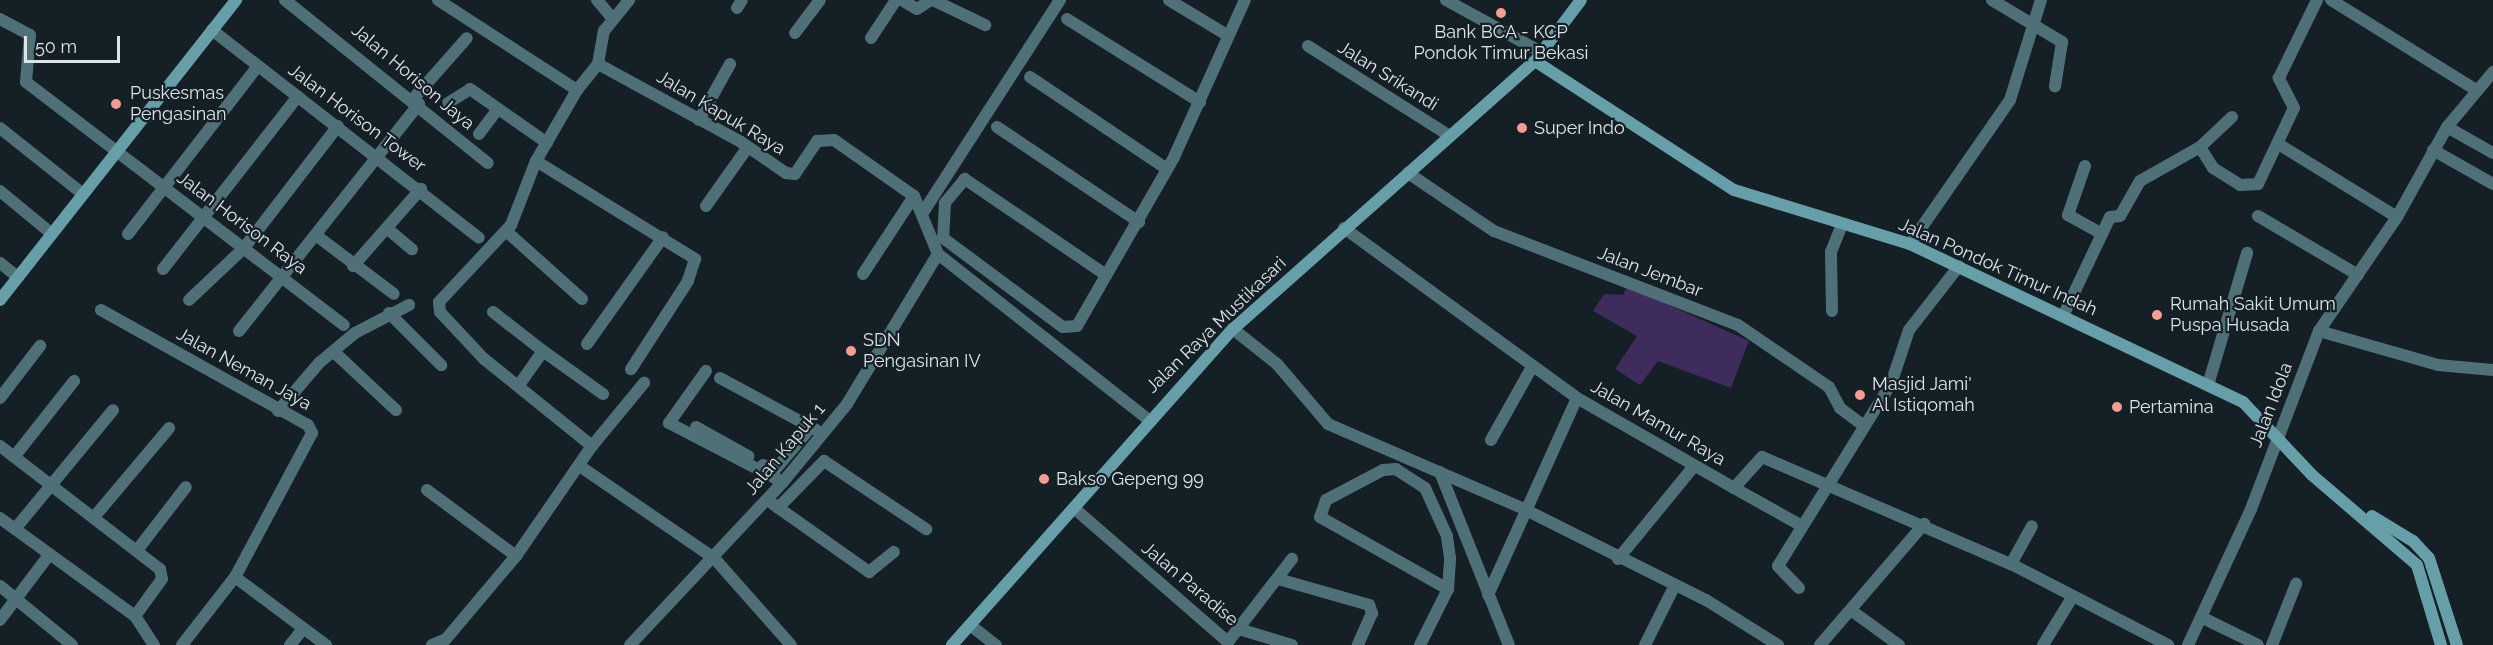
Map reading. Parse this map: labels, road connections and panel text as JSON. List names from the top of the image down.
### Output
{
  "streets": {
    "main road": ["Jalan Pondok Timur Indah", "Jalan Raya Mustikasari"],
    "street": [
      "Jalan Srikandi",
      "Jalan Horison Jaya",
      "Jalan Kapuk Raya",
      "Jalan Horison Tower",
      "Jalan Horison Raya",
      "Jalan Jembar",
      "Jalan Neman Jaya",
      "Jalan Idola",
      "Jalan Mamur Raya",
      "Jalan Kapuk 1",
      "Jalan Paradise"
    ]
  },
  "crossings": [
    ["Jalan Srikandi", "Jalan Raya Mustikasari"],
    ["Jalan Pondok Timur Indah", "Jalan Raya Mustikasari"],
    ["Jalan Pondok Timur Indah", "Jalan Idola"],
    ["Jalan Jembar", "Jalan Raya Mustikasari"],
    ["Jalan Raya Mustikasari", "Jalan Mamur Raya"],
    ["Jalan Raya Mustikasari", "Jalan Paradise"]
  ],
  "places": [
    "Bank BCA - KCP Pondok Timur Bekasi",
    "Puskesmas Pengasinan",
    "Super Indo",
    "Rumah Sakit Umum Puspa Husada",
    "SDN Pengasinan IV",
    "Masjid Jami' Al Istiqomah",
    "Pertamina",
    "Bakso Gepeng 99"
  ],
  "scale_bar": "50 m"
}
